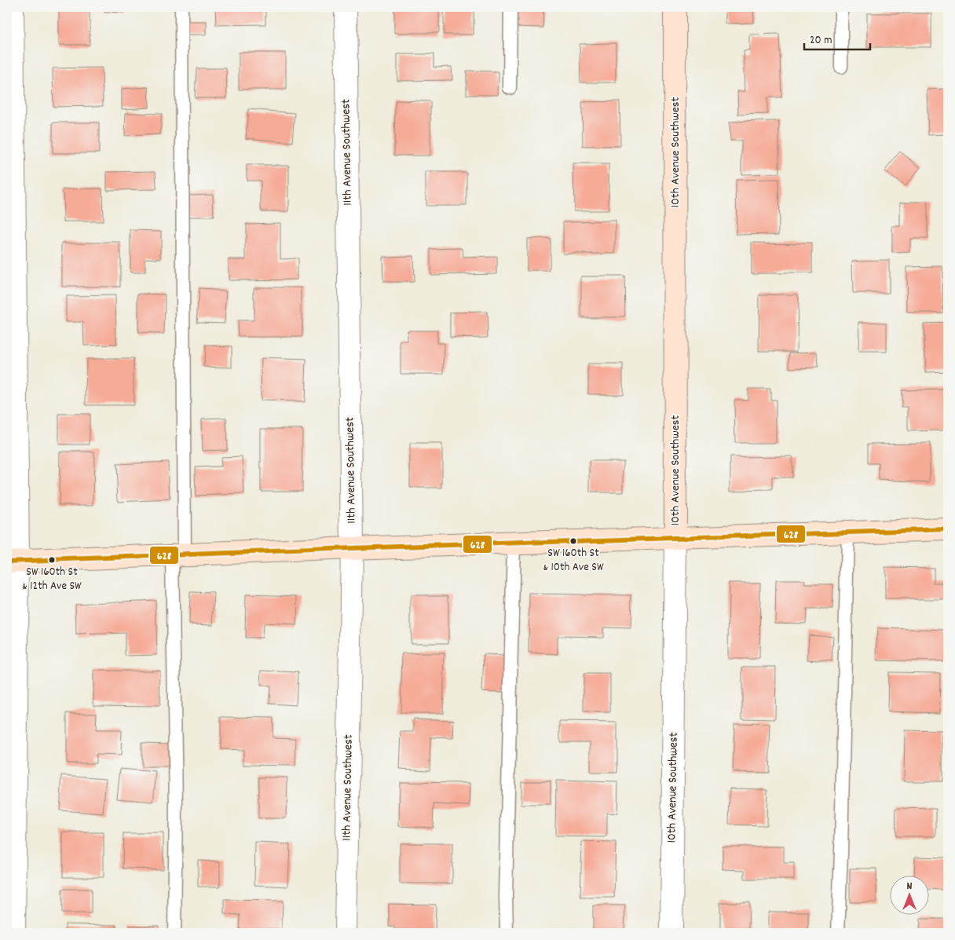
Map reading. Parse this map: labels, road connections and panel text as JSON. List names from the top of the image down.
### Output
{
  "streets": {
    "street": ["11th Avenue Southwest", "10th Avenue Southwest"]
  },
  "places": ["SW 160th St & 10th Ave SW", "SW 160th St & 12th Ave SW"],
  "lines": ["transit line 628"],
  "scale_bar": "20 m",
  "north": "top"
}
